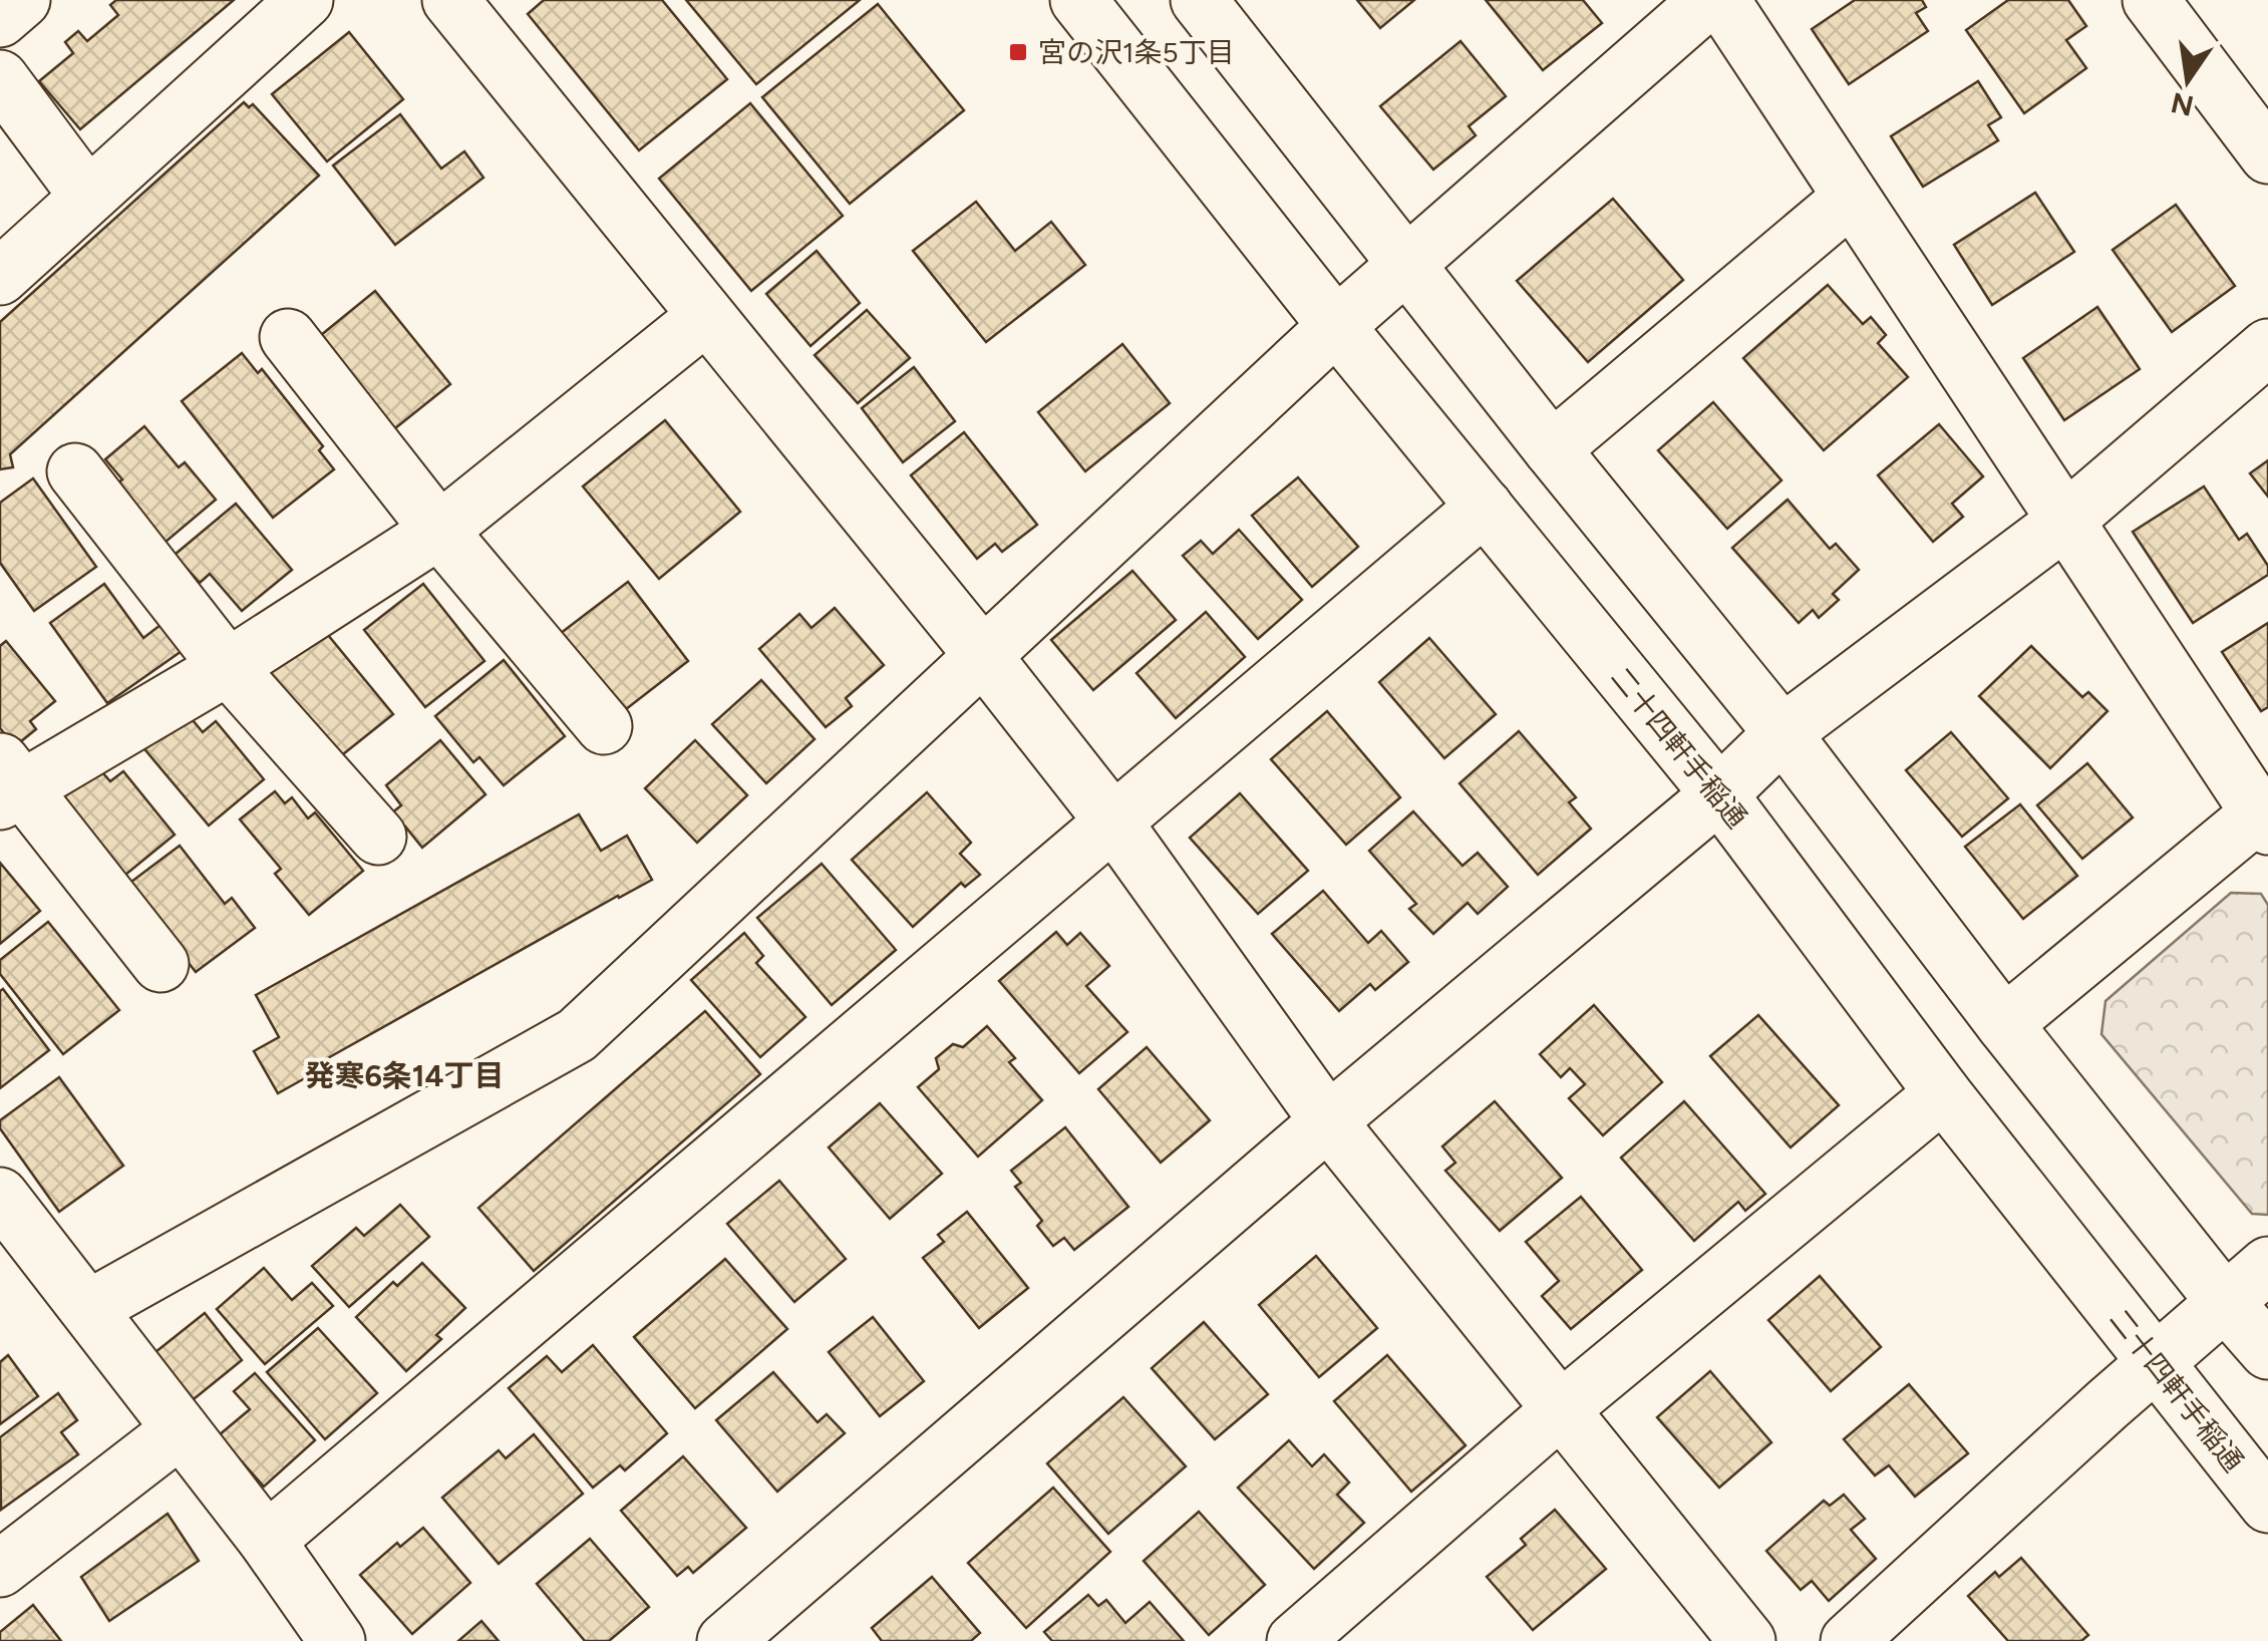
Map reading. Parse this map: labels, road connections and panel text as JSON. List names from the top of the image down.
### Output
{
  "streets": {
    "street": ["二十四軒手稲通"]
  },
  "districts": ["発寒6条14丁目"],
  "places": {
    "transit": ["宮の沢1条5丁目"]
  },
  "north": "bottom"
}
